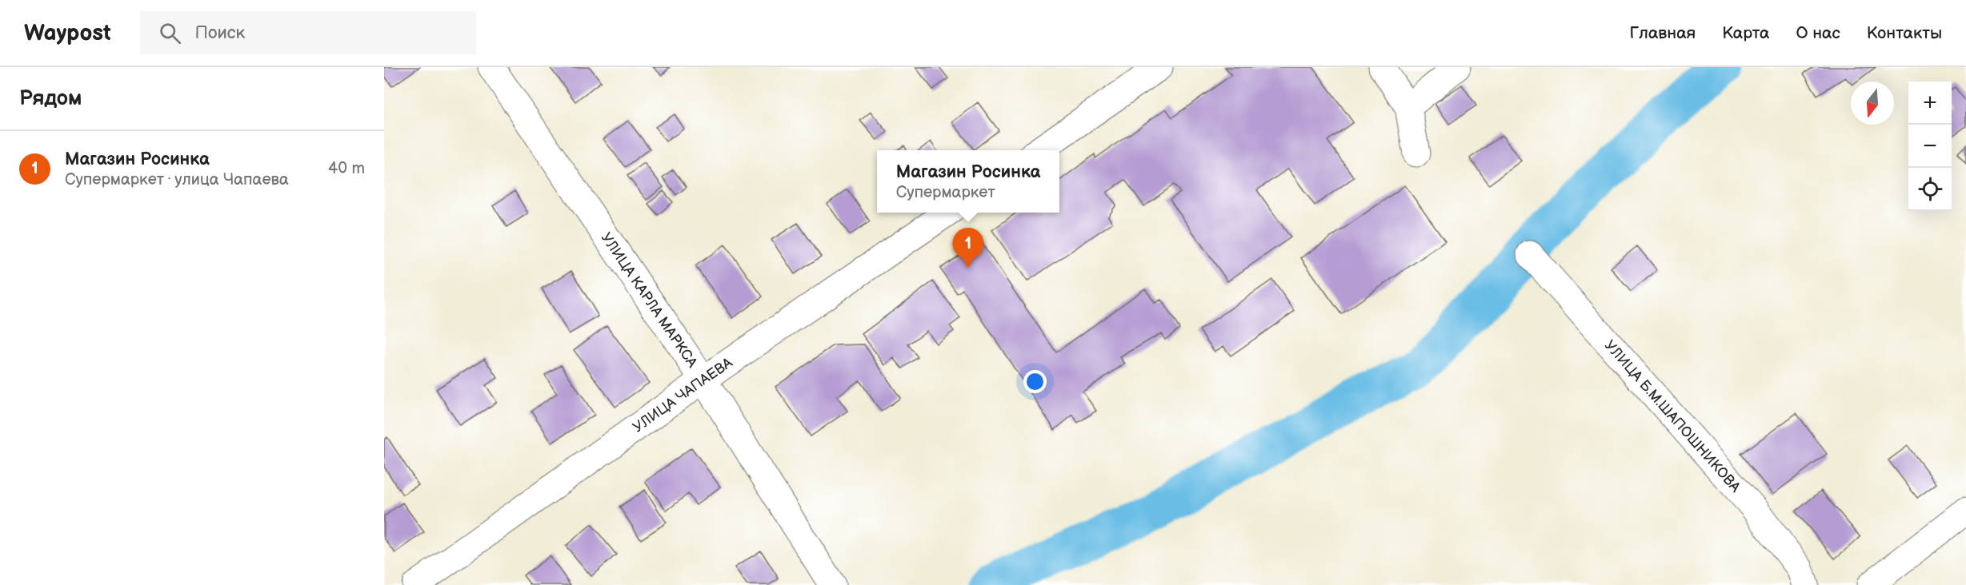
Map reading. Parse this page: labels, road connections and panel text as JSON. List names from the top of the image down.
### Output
{
  "streets": {
    "street": ["УЛИЦА КАРЛА МАРКСА", "УЛИЦА ЧАПАЕВА", "УЛИЦА Б.М.ШАПОШНИКОВА"]
  },
  "crossings": [
    ["УЛИЦА КАРЛА МАРКСА", "УЛИЦА ЧАПАЕВА"]
  ],
  "north": "bottom",
  "page": {
    "header": "Waypost",
    "search": "Поиск",
    "nav": [
      "Главная",
      "Карта",
      "О нас",
      "Контакты"
    ],
    "heading": "Рядом",
    "map_buttons": ["+", "−"],
    "list": [
      {
        "mark": "1",
        "name": "Магазин Росинка",
        "note": "Супермаркет · улица Чапаева",
        "value": "40 m"
      }
    ],
    "popup": ["Магазин Росинка", "Супермаркет"],
    "pins": "1"
  }
}
